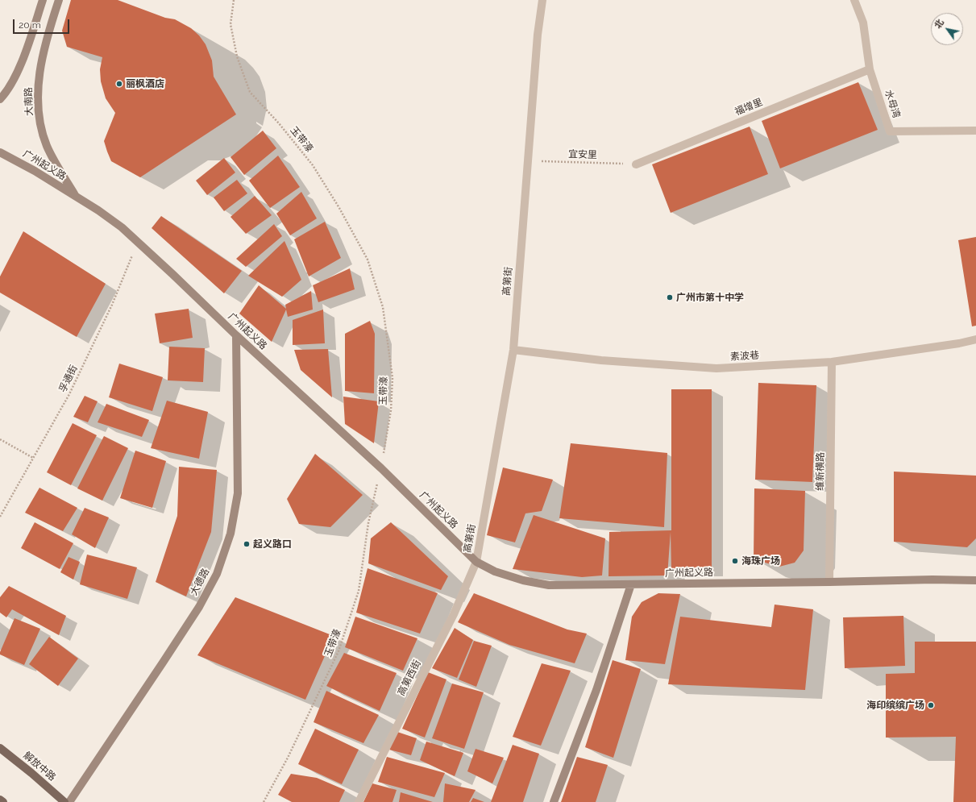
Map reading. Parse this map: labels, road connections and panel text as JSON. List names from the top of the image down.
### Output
{
  "streets": {
    "main road": [
      "大南路",
      "广州起义路",
      "大德路",
      "解放中路"
    ],
    "lane": [
      "水母湾",
      "福增里",
      "高第街",
      "素波巷",
      "维新横路",
      "高第西街"
    ],
    "path": ["玉带濠", "宜安里", "孚通街"]
  },
  "crossings": [
    ["大南路", "广州起义路"],
    ["水母湾", "福增里"],
    ["福增里", "宜安里"],
    ["玉带濠", "广州起义路"],
    ["宜安里", "高第街"],
    ["广州起义路", "高第街"],
    ["广州起义路", "孚通街"],
    ["广州起义路", "维新横路"],
    ["广州起义路", "大德路"],
    ["广州起义路", "高第西街"],
    ["高第街", "素波巷"],
    ["高第街", "高第西街"],
    ["素波巷", "维新横路"]
  ],
  "places": [
    "丽枫酒店",
    "广州市第十中学",
    "起义路口",
    "海珠广场",
    "海印缤缤广场"
  ],
  "scale_bar": "20 m",
  "north": "top left"
}
